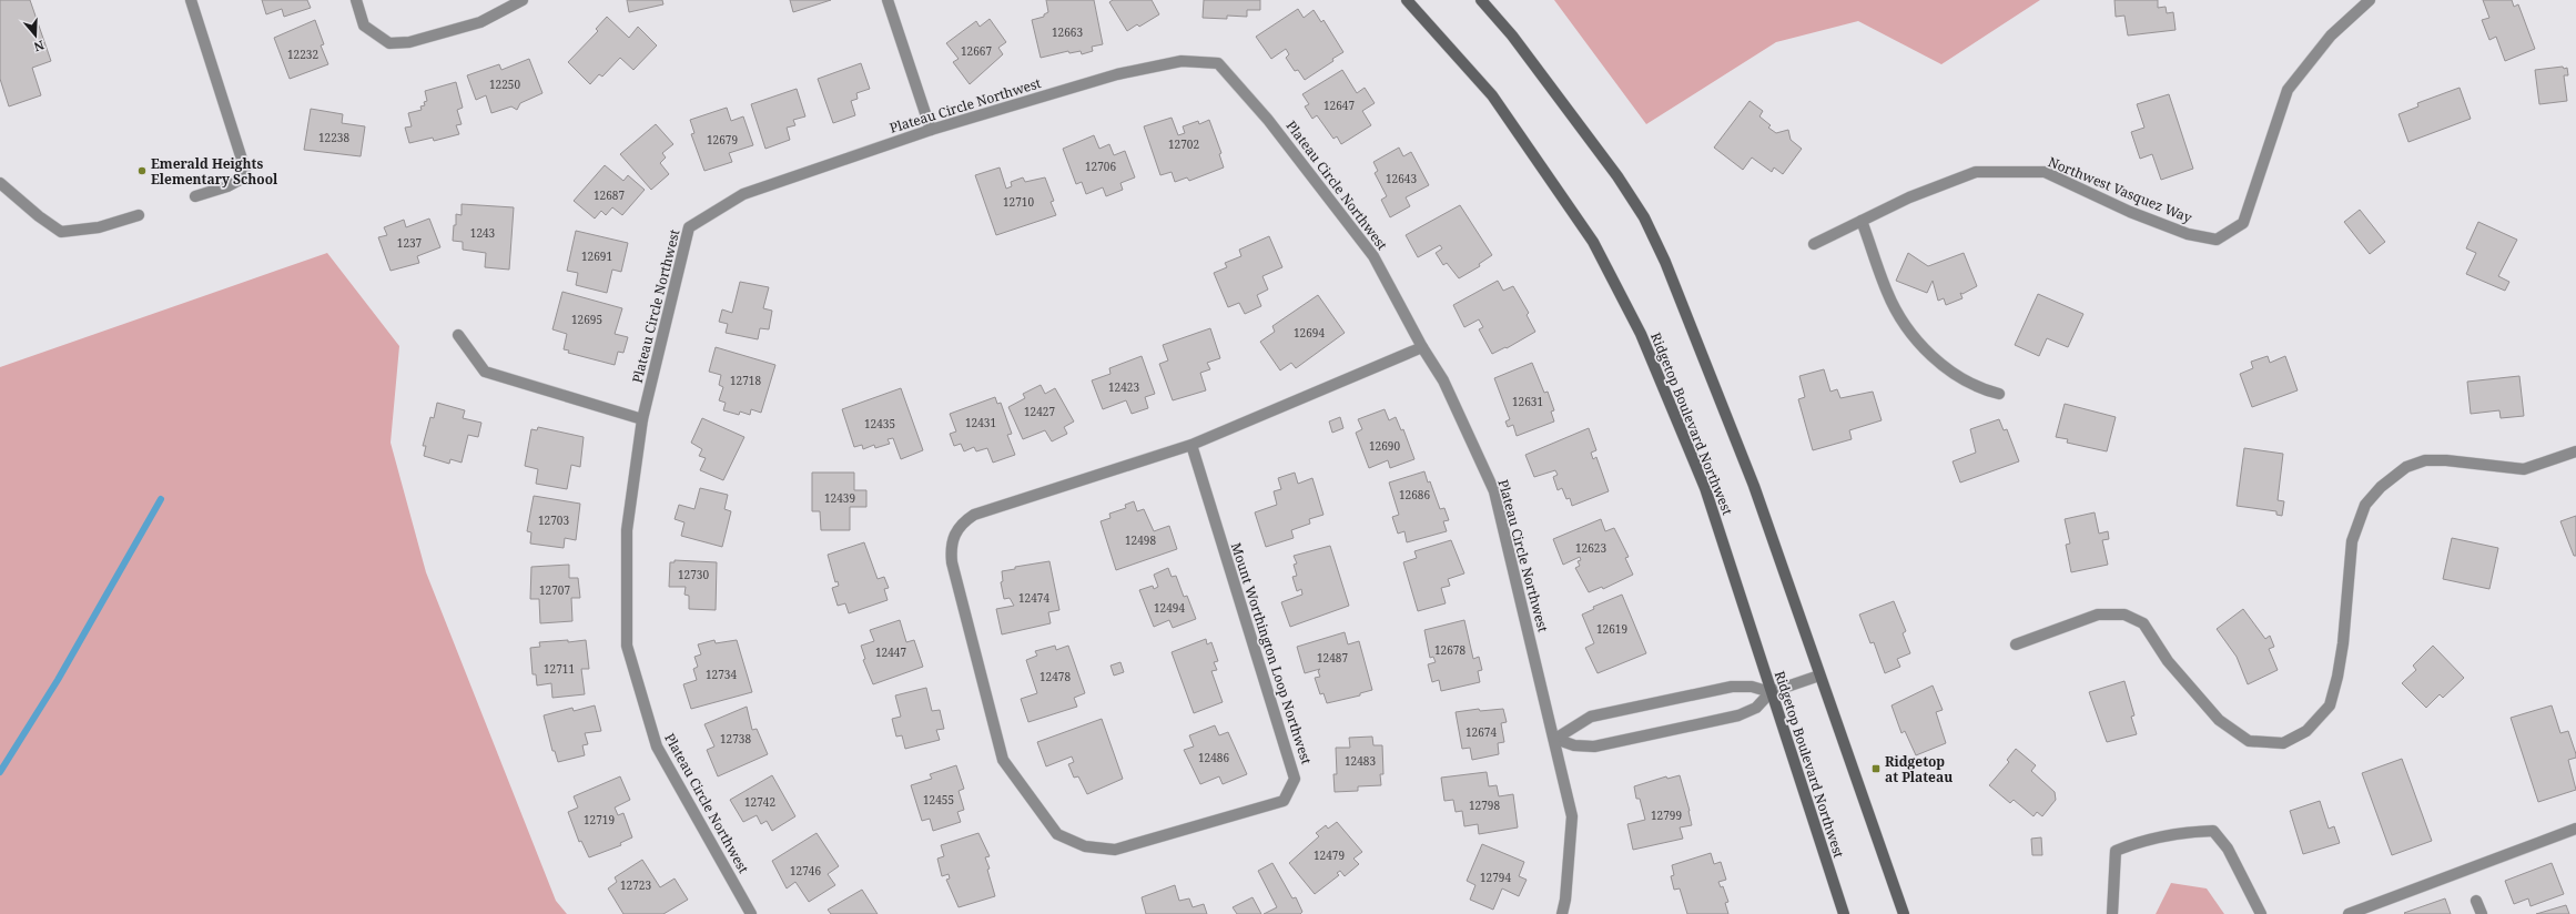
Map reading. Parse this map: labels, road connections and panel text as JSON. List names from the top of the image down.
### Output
{
  "streets": {
    "main road": ["Ridgetop Boulevard Northwest"],
    "street": ["Plateau Circle Northwest", "Northwest Vasquez Way", "Mount Worthington Loop Northwest"]
  },
  "crossings": [
    ["Plateau Circle Northwest", "Mount Worthington Loop Northwest"]
  ],
  "places": {
    "other": ["Emerald Heights Elementary School"],
    "transit": ["Ridgetop at Plateau"]
  },
  "house_numbers": [
    "12663",
    "12667",
    "12232",
    "12250",
    "12647",
    "12238",
    "12679",
    "12702",
    "12706",
    "12643",
    "12687",
    "12710",
    "1243",
    "1237",
    "12691",
    "12695",
    "12694",
    "12718",
    "12423",
    "12631",
    "12427",
    "12431",
    "12435",
    "12690",
    "12686",
    "12439",
    "12703",
    "12498",
    "12623",
    "12730",
    "12707",
    "12474",
    "12494",
    "12619",
    "12678",
    "12447",
    "12487",
    "12711",
    "12734",
    "12478",
    "12674",
    "12738",
    "12486",
    "12483",
    "12455",
    "12742",
    "12798",
    "12799",
    "12719",
    "12479",
    "12746",
    "12794",
    "12723"
  ],
  "north": "bottom"
}
